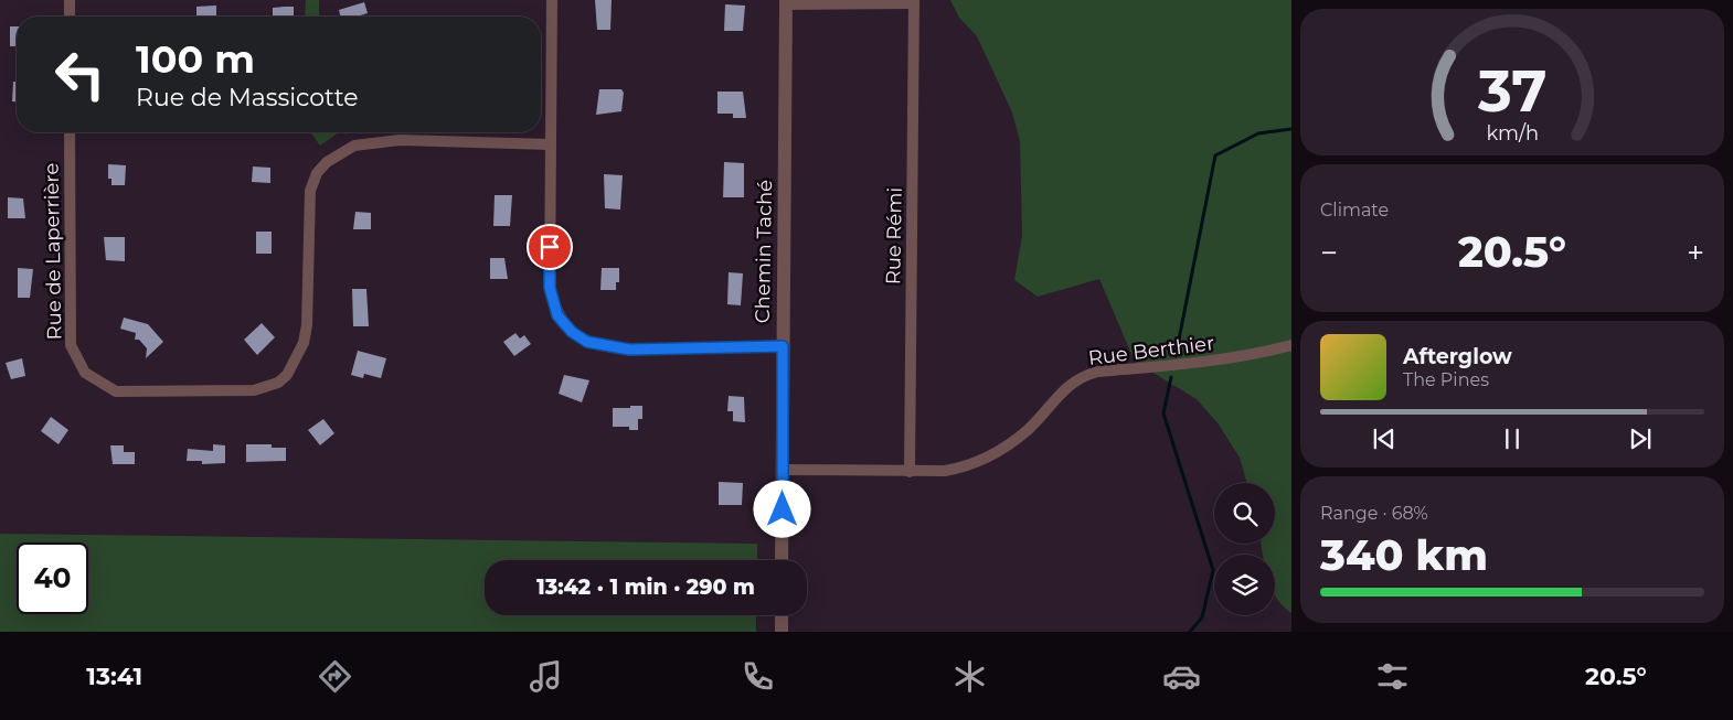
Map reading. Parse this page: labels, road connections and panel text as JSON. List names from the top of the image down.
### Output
{
  "streets": {
    "street": [
      "Rue Rémi",
      "Rue de Laperrière",
      "Chemin Taché",
      "Rue Berthier"
    ]
  },
  "crossings": [
    ["Rue Rémi", "Rue Berthier"],
    ["Chemin Taché", "Rue Berthier"]
  ],
  "page": {
    "turn": ["100 m", "Rue de Massicotte"],
    "tile": [
      "Climate",
      ["Range · 68%", "340 km"]
    ],
    "heat": ["−", "20.5°", "+"],
    "song": ["Afterglow", "The Pines"],
    "limit": "40",
    "trip": "13:42 · 1 min · 290 m",
    "tabs": ["13:41", "20.5°"],
    "gauge": ["37", "km/h"]
  }
}
